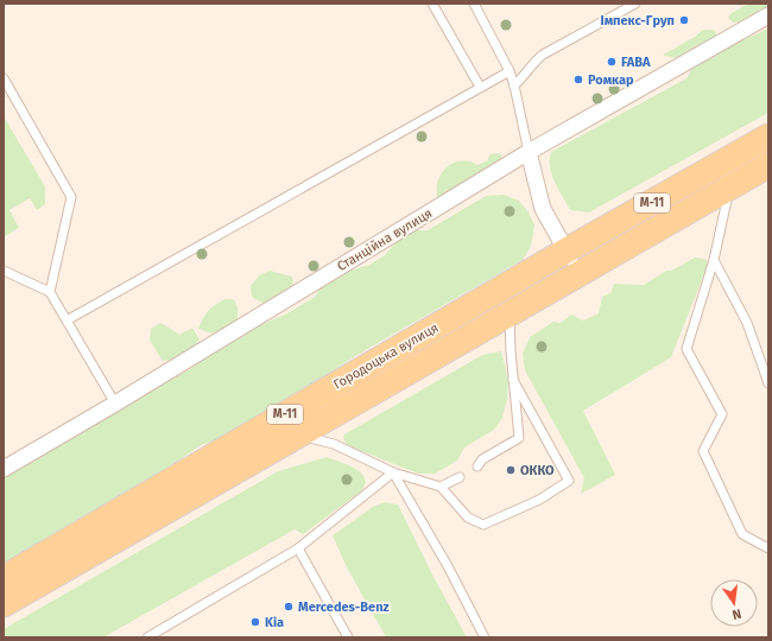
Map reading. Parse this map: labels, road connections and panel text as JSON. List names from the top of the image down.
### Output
{
  "streets": {
    "main road": ["М-11", "Городоцька вулиця"],
    "street": ["Станційна вулиця"]
  },
  "places": [
    "Імпекс-Груп",
    "FABA",
    "Ромкар",
    "ОККО",
    "Mercedes-Benz",
    "Kia"
  ],
  "north": "bottom"
}
